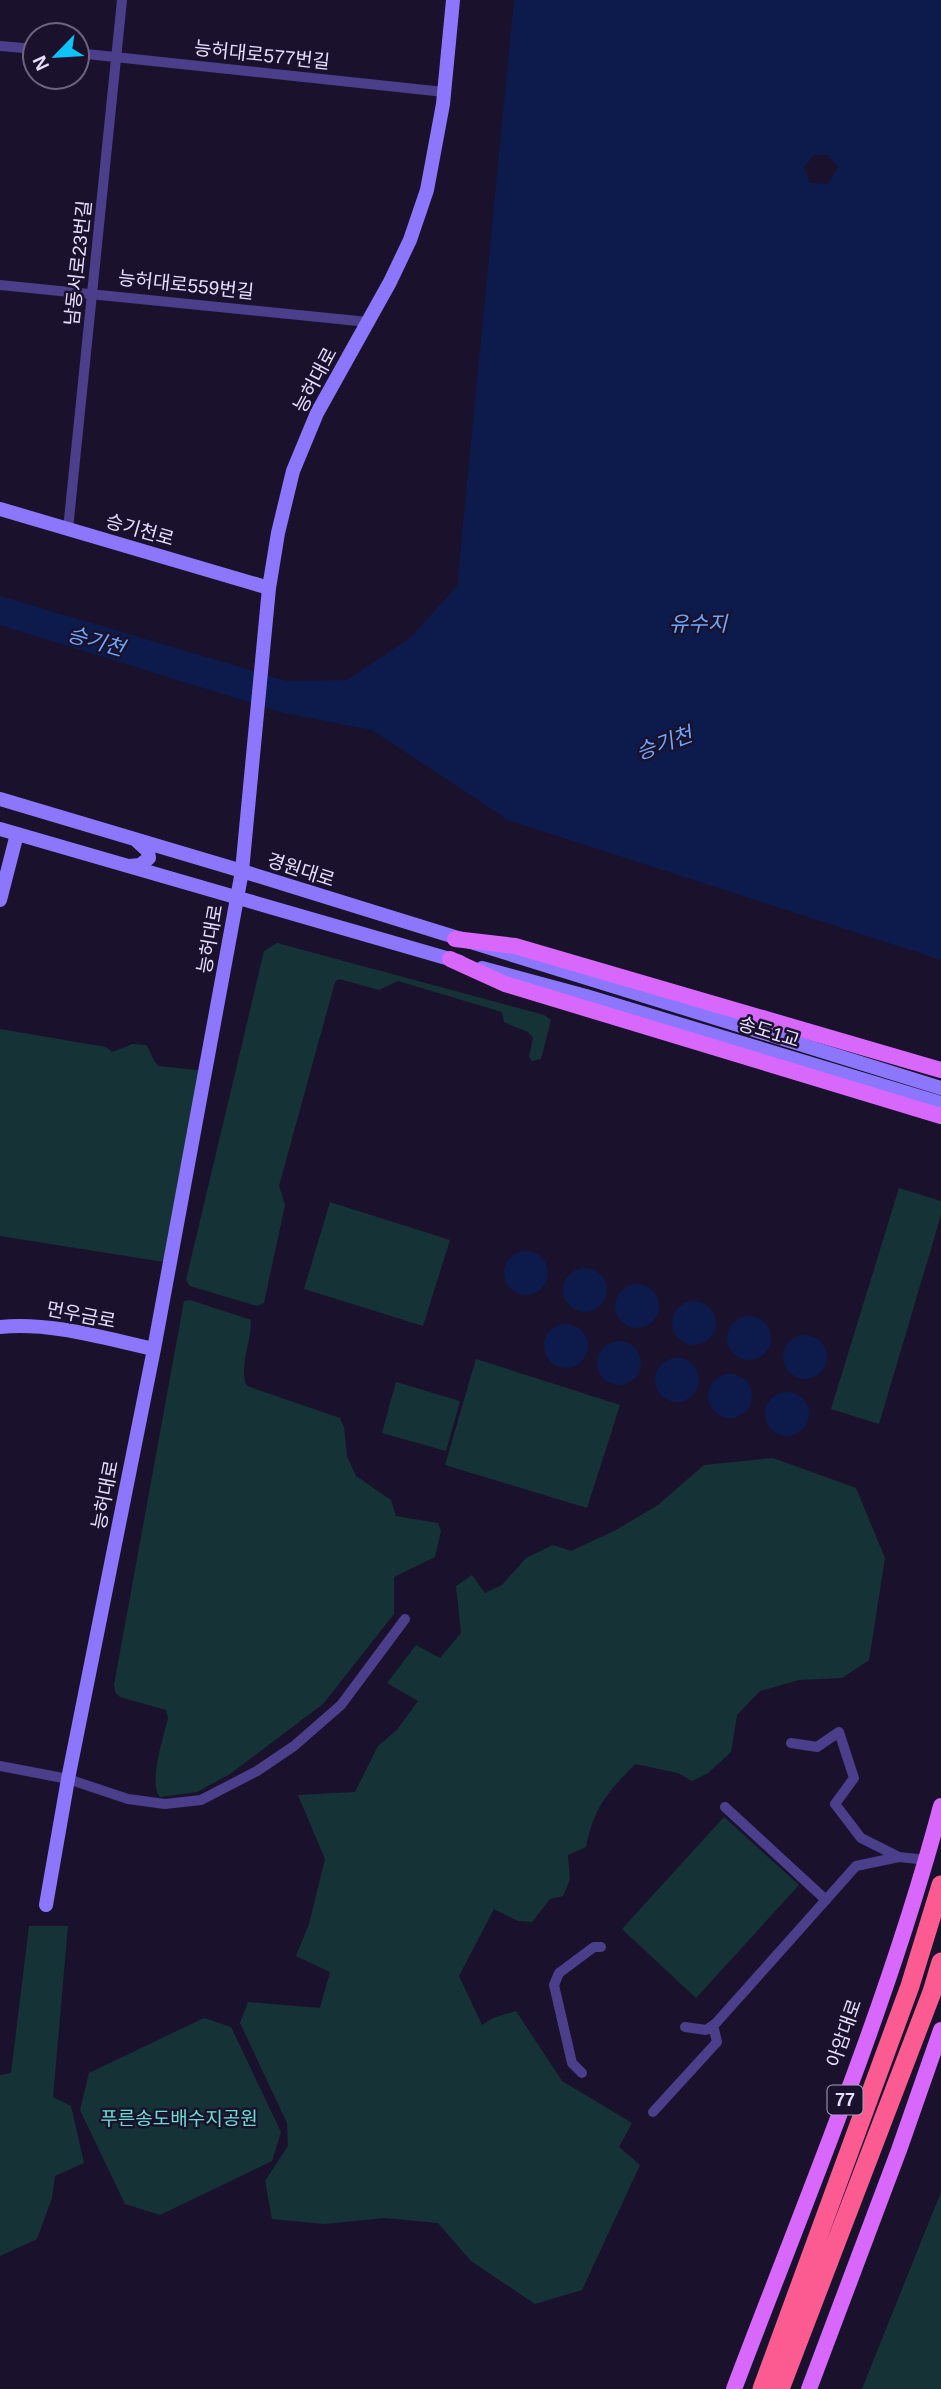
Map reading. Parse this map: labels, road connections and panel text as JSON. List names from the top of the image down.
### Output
{
  "streets": {
    "main road": [
      "능허대로",
      "승기천로",
      "경원대로",
      "송도1교",
      "먼우금로",
      "아암대로",
      "77"
    ],
    "street": ["능허대로577번길", "남동서로23번길", "능허대로559번길"]
  },
  "crossings": [
    ["능허대로577번길", "남동서로23번길"],
    ["능허대로577번길", "능허대로"],
    ["남동서로23번길", "능허대로559번길"],
    ["남동서로23번길", "승기천로"],
    ["능허대로559번길", "능허대로"],
    ["능허대로", "승기천로"],
    ["능허대로", "경원대로"],
    ["능허대로", "먼우금로"],
    ["경원대로", "송도1교"]
  ],
  "water": ["유수지", "승기천"],
  "parks": ["푸른송도배수지공원"],
  "north": "bottom left"
}
